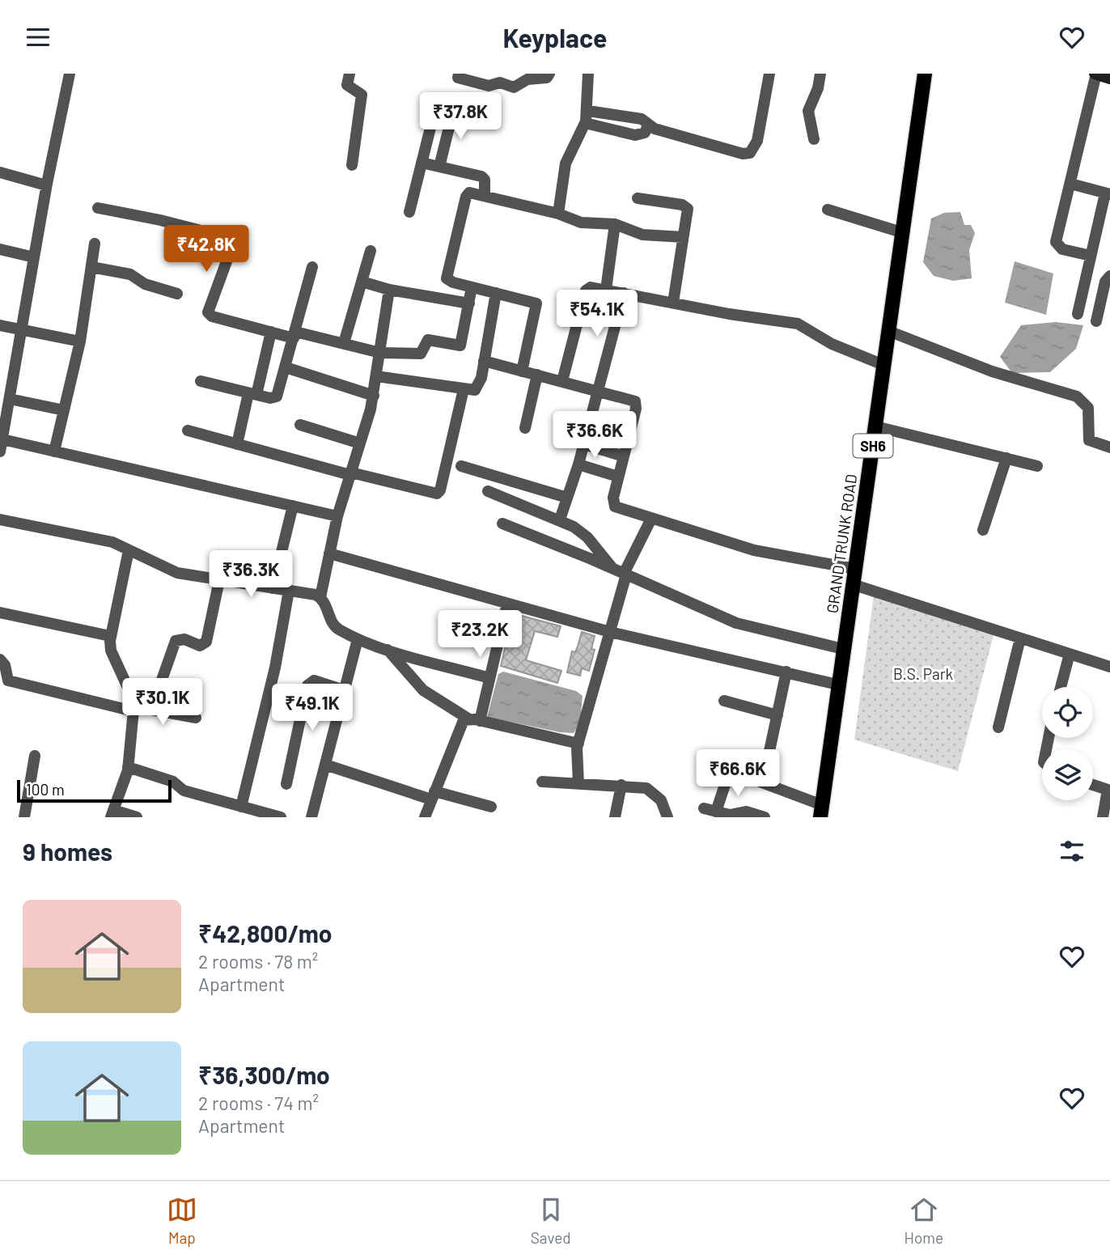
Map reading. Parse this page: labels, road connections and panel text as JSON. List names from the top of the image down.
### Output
{
  "streets": {
    "main road": ["SH6", "GRAND TRUNK ROAD"]
  },
  "parks": ["B.S. Park"],
  "scale_bar": "100 m",
  "page": {
    "header": "Keyplace",
    "price": [
      "₹37.8K",
      "₹42.8K",
      "₹54.1K",
      "₹36.6K",
      "₹36.3K",
      "₹23.2K",
      "₹30.1K",
      "₹49.1K",
      "₹66.6K"
    ],
    "scale": "100 m",
    "heading": "9 homes",
    "list": [
      {
        "name": "₹42,800/mo",
        "note": "2 rooms · 78 m² · Apartment"
      },
      {
        "name": "₹36,300/mo",
        "note": "2 rooms · 74 m² · Apartment"
      }
    ],
    "tabs": ["Map", "Saved", "Home"]
  }
}
